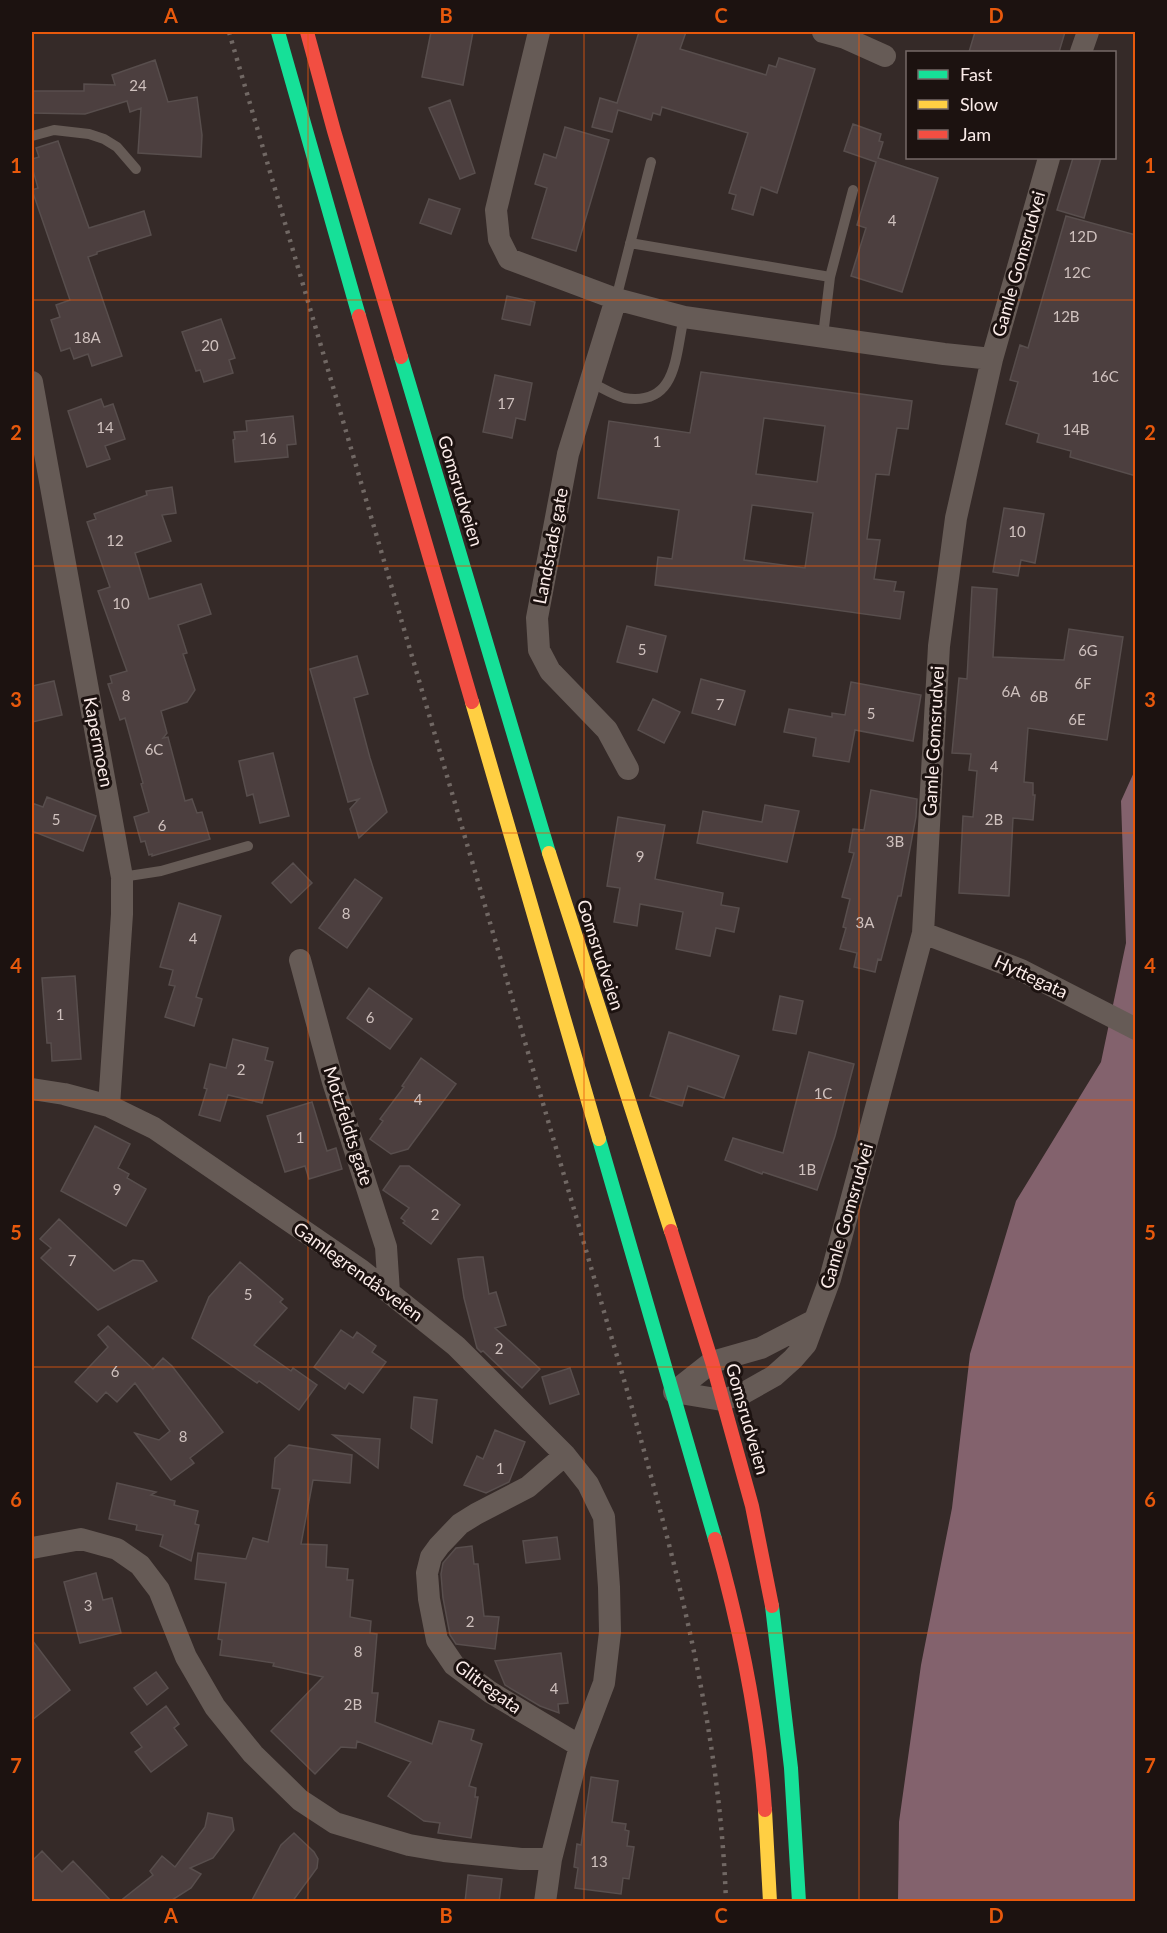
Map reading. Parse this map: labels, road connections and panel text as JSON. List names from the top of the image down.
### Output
{
  "streets": {
    "main road": ["Gomsrudveien"],
    "street": [
      "Gamle Gomsrudvei",
      "Landstads gate",
      "Kapermoen",
      "Hyttegata",
      "Motzfeldts gate",
      "Gamlegrendåsveien",
      "Glitregata"
    ]
  },
  "crossings": [
    ["Gamle Gomsrudvei", "Gomsrudveien"],
    ["Gamle Gomsrudvei", "Hyttegata"],
    ["Kapermoen", "Gamlegrendåsveien"],
    ["Motzfeldts gate", "Gamlegrendåsveien"],
    ["Gamlegrendåsveien", "Glitregata"]
  ],
  "house_numbers": [
    "24",
    "4",
    "12D",
    "12C",
    "12B",
    "18A",
    "20",
    "16C",
    "17",
    "14",
    "14B",
    "16",
    "1",
    "10",
    "12",
    "10",
    "5",
    "6G",
    "6F",
    "6A",
    "8",
    "6B",
    "7",
    "5",
    "6E",
    "6C",
    "4",
    "5",
    "2B",
    "6",
    "3B",
    "9",
    "8",
    "3A",
    "4",
    "1",
    "6",
    "2",
    "1C",
    "4",
    "1",
    "1B",
    "9",
    "2",
    "7",
    "5",
    "2",
    "6",
    "8",
    "1",
    "3",
    "2",
    "8",
    "4",
    "2B",
    "13"
  ],
  "legend": ["Fast", "Slow", "Jam"],
  "grid": {
    "columns": [
      "A",
      "B",
      "C",
      "D"
    ],
    "rows": [
      "1",
      "2",
      "3",
      "4",
      "5",
      "6",
      "7"
    ]
  }
}
